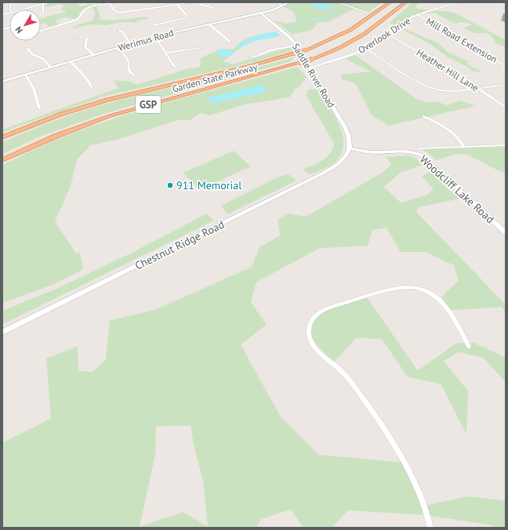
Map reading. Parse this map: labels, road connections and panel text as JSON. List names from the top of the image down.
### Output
{
  "streets": {
    "highway": ["Garden State Parkway", "GSP"],
    "main road": [
      "Werimus Road",
      "Saddle River Road",
      "Woodcliff Lake Road",
      "Chestnut Ridge Road"
    ],
    "street": ["Overlook Drive", "Mill Road Extension", "Heather Hill Lane"]
  },
  "crossings": [
    ["Overlook Drive", "Mill Road Extension"],
    ["Overlook Drive", "Heather Hill Lane"],
    ["Overlook Drive", "Saddle River Road"],
    ["Werimus Road", "Saddle River Road"],
    ["Saddle River Road", "Woodcliff Lake Road"],
    ["Saddle River Road", "Chestnut Ridge Road"],
    ["Woodcliff Lake Road", "Chestnut Ridge Road"]
  ],
  "places": ["911 Memorial"],
  "north": "bottom left"
}
